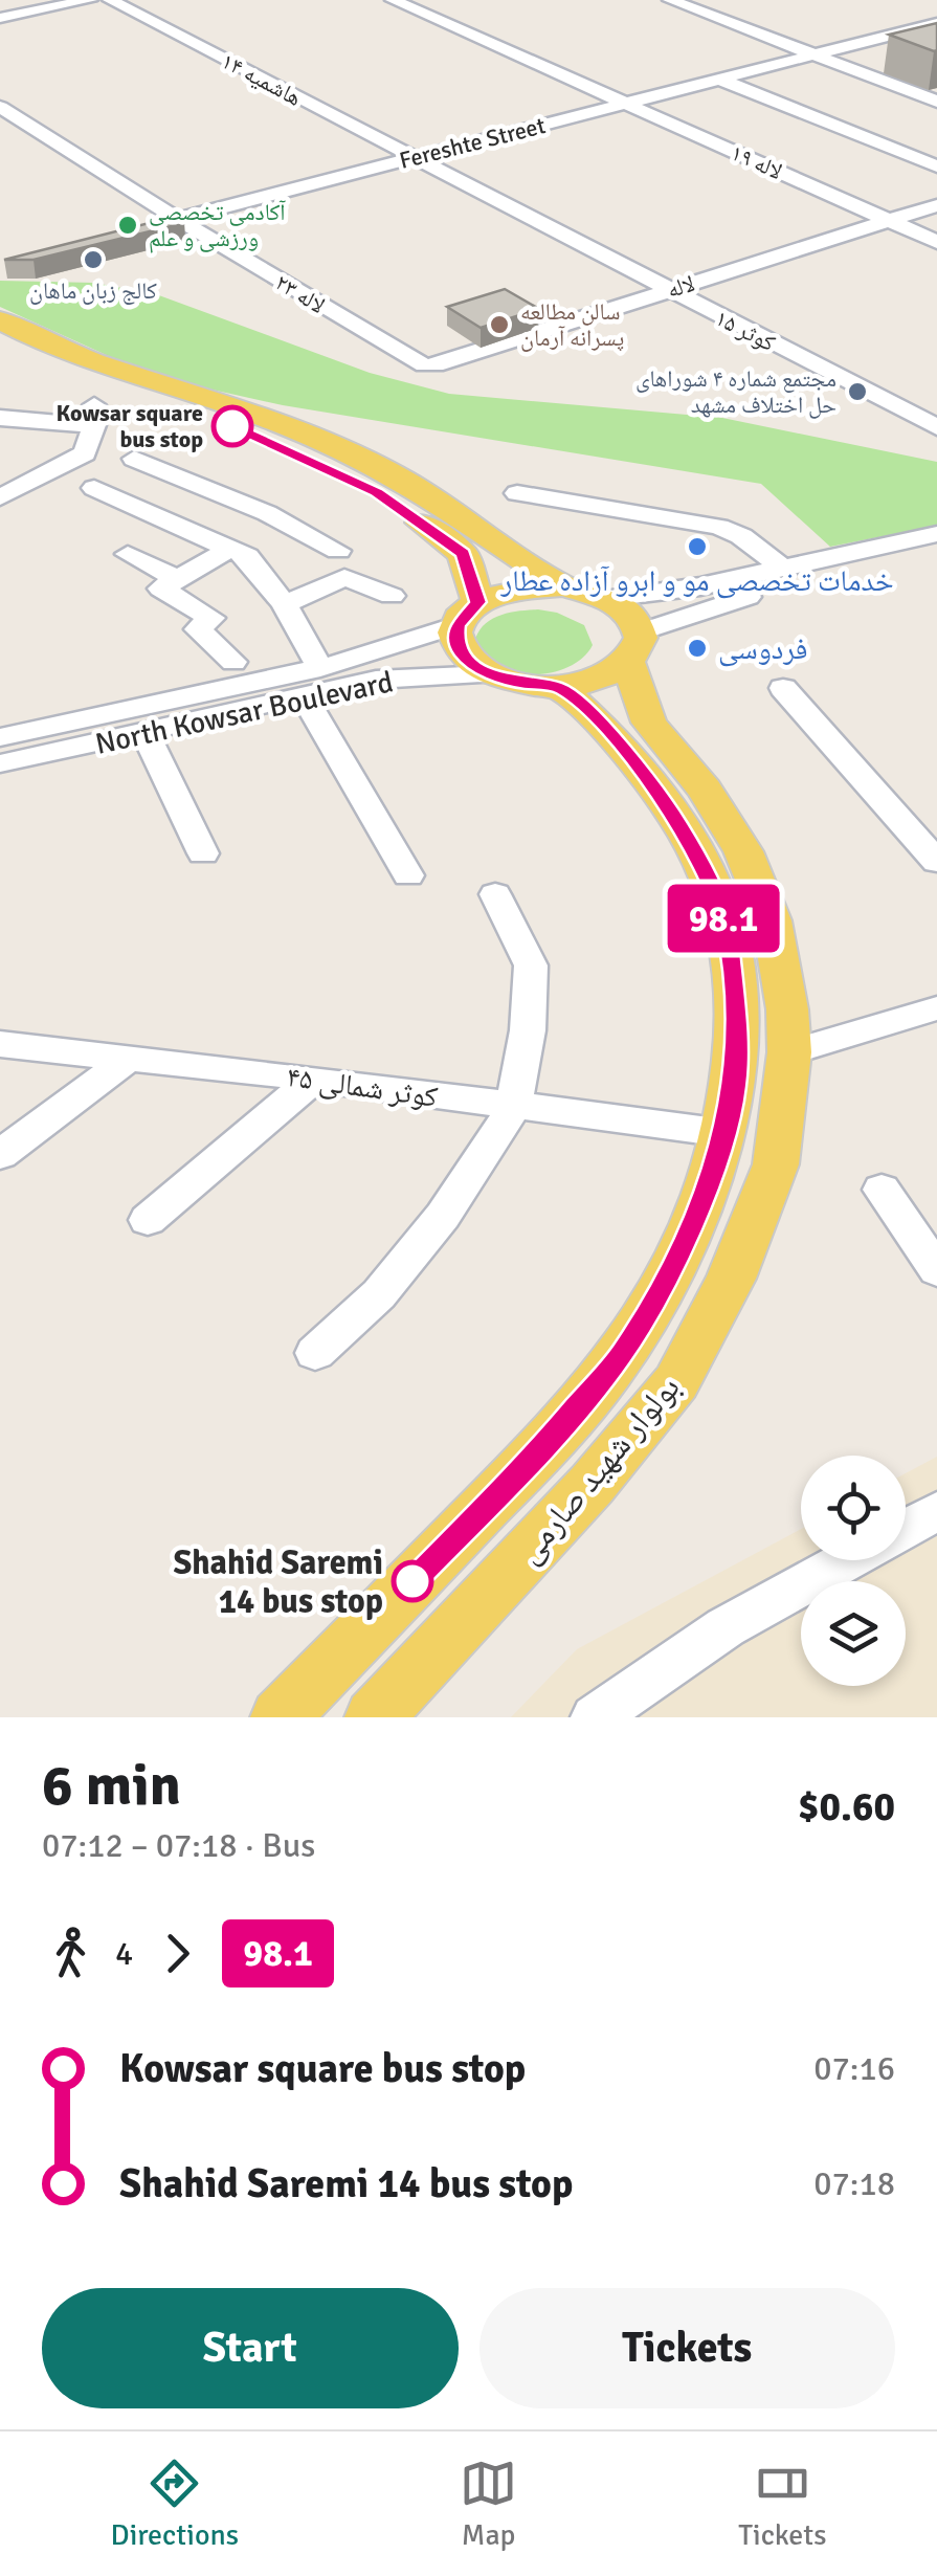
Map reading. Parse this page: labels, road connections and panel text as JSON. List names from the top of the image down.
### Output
{
  "streets": {
    "main road": ["بولوار شهید صارمی"],
    "street": [
      "هاشمیه ۱۴",
      "Fereshte Street",
      "لاله ۱۹",
      "لاله",
      "لاله ۲۳",
      "کوثر ۱۵",
      "North Kowsar Boulevard",
      "کوثر شمالی ۴۵"
    ]
  },
  "crossings": [
    ["هاشمیه ۱۴", "Fereshte Street"],
    ["هاشمیه ۱۴", "لاله"],
    ["هاشمیه ۱۴", "کوثر ۱۵"],
    ["Fereshte Street", "لاله ۱۹"],
    ["Fereshte Street", "لاله ۲۳"],
    ["لاله ۱۹", "لاله"],
    ["لاله", "لاله ۲۳"],
    ["لاله", "کوثر ۱۵"],
    ["North Kowsar Boulevard", "بولوار شهید صارمی"],
    ["کوثر شمالی ۴۵", "بولوار شهید صارمی"]
  ],
  "places": [
    "آکادمی تخصصی ورزشی و علم",
    "کالج زبان ماهان",
    "سالن مطالعه پسرانه آرمان",
    "مجتمع شماره ۴ شوراهای حل اختلاف مشهد",
    "Kowsar square bus stop",
    "خدمات تخصصی مو و ابرو آزاده عطار",
    "فردوسی",
    "Shahid Saremi 14 bus stop"
  ],
  "lines": ["bus line 98.1"],
  "page": {
    "on_map": "98.1",
    "heading": ["6 min", "07:12 – 07:18 · Bus", "$0.60"],
    "legs": ["4", "98.1"],
    "list": [
      {
        "name": "Kowsar square bus stop",
        "value": "07:16"
      },
      {
        "name": "Shahid Saremi 14 bus stop",
        "value": "07:18"
      }
    ],
    "buttons": ["Start", "Tickets"],
    "tabs": ["Directions", "Map", "Tickets"]
  }
}
